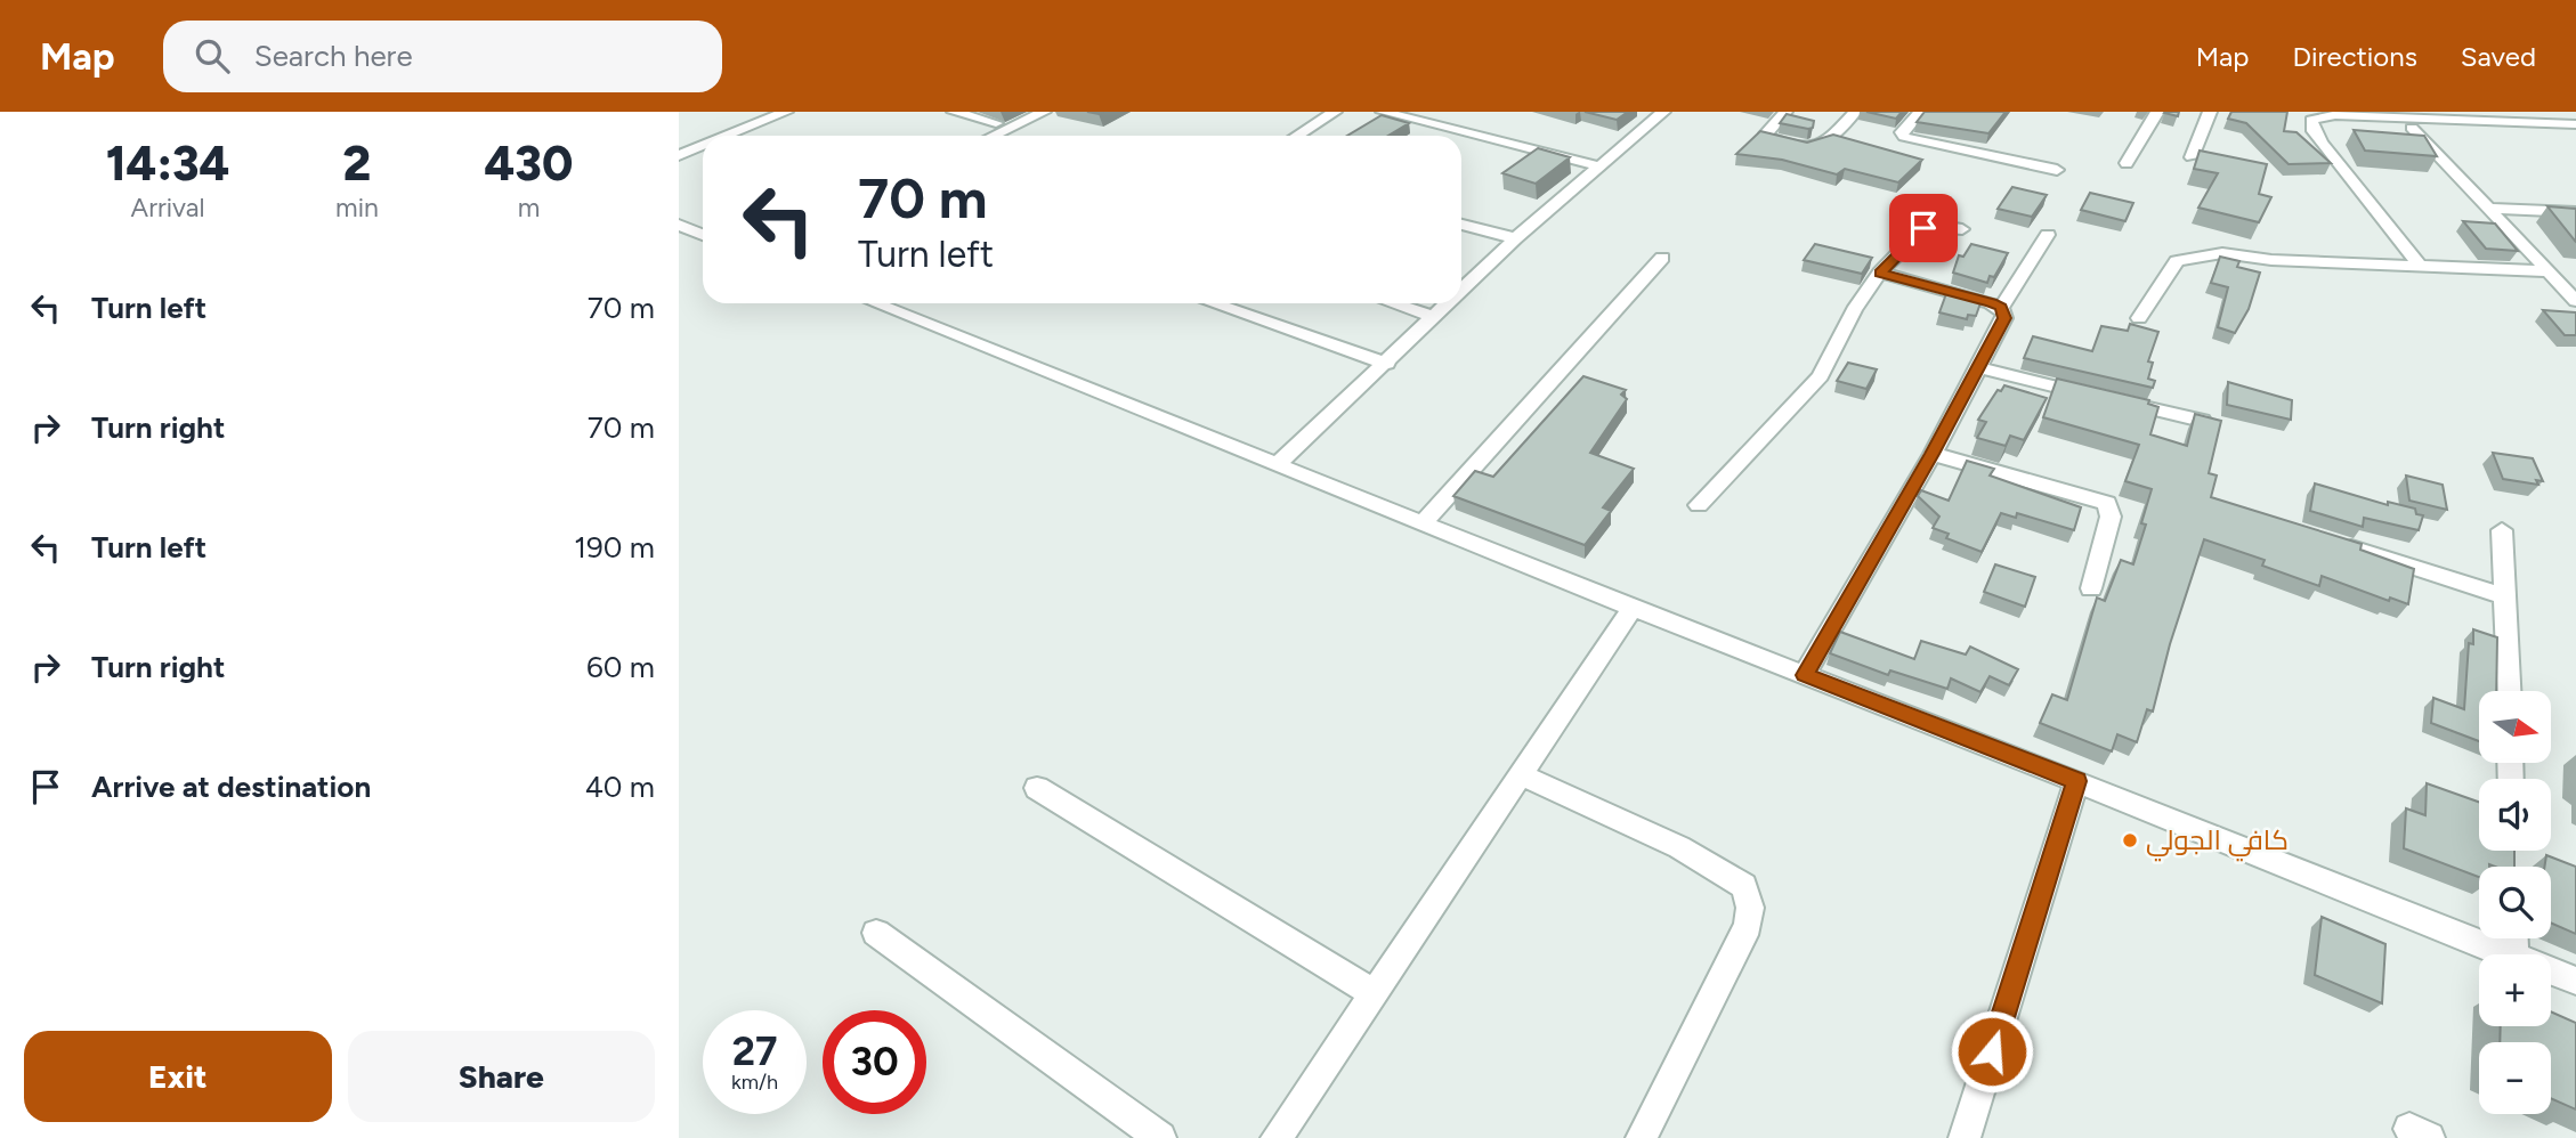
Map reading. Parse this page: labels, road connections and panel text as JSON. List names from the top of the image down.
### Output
{
  "places": ["كافي الجولي"],
  "north": "right",
  "page": {
    "header": "Map",
    "search": "Search here",
    "nav": ["Map", "Directions", "Saved"],
    "eta": [
      "14:34",
      "Arrival",
      "2",
      "min",
      "430",
      "m"
    ],
    "turn": ["70 m", "Turn left"],
    "list": [
      {
        "name": "Turn left",
        "value": "70 m"
      },
      {
        "name": "Turn right",
        "value": "70 m"
      },
      {
        "name": "Turn left",
        "value": "190 m"
      },
      {
        "name": "Turn right",
        "value": "60 m"
      },
      {
        "name": "Arrive at destination",
        "value": "40 m"
      }
    ],
    "map_buttons": ["+", "−"],
    "speed": "27 km/h",
    "limit": "30",
    "buttons": ["Exit", "Share"]
  }
}
